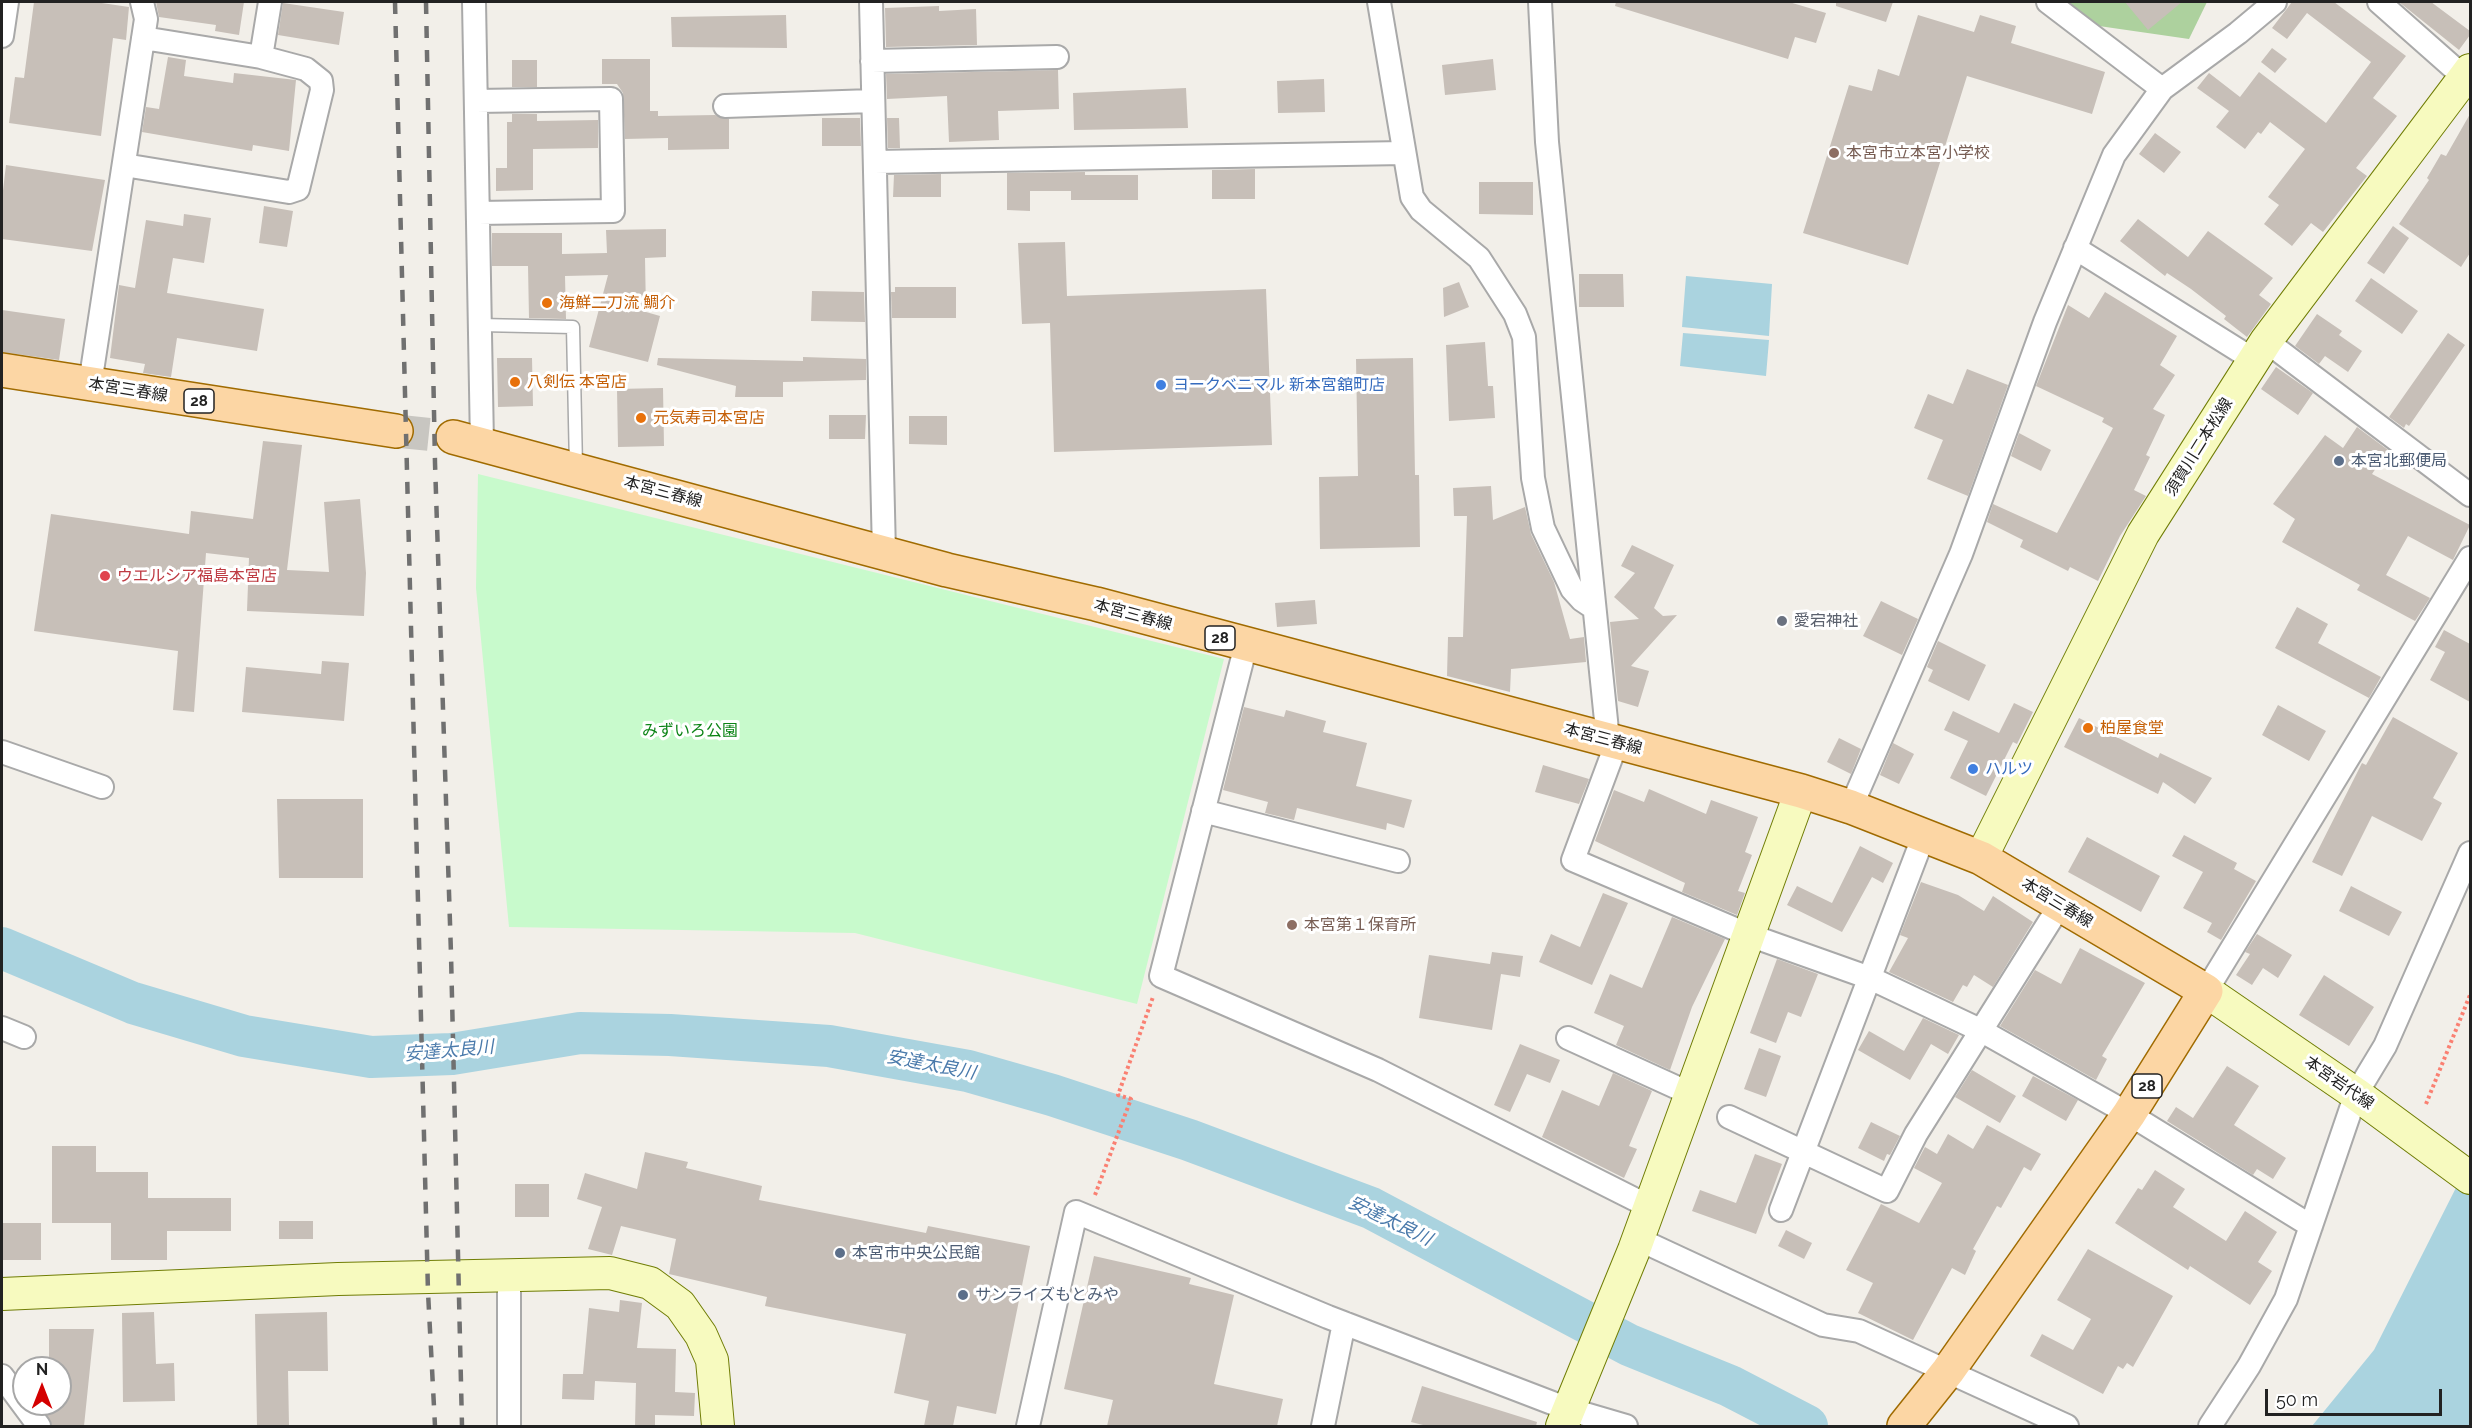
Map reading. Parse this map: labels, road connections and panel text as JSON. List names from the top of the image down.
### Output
{
  "streets": {
    "main road": ["本宮三春線", "28"],
    "street": ["須賀川二本松線", "本宮岩代線"]
  },
  "crossings": [
    ["本宮三春線", "28"],
    ["本宮三春線", "須賀川二本松線"],
    ["本宮三春線", "本宮岩代線"],
    ["28", "本宮岩代線"]
  ],
  "water": ["安達太良川"],
  "parks": ["みずいろ公園"],
  "places": [
    "本宮市立本宮小学校",
    "海鮮二刀流 鯛介",
    "八剣伝 本宮店",
    "ヨークベニマル 新本宮舘町店",
    "元気寿司本宮店",
    "本宮北郵便局",
    "ウエルシア福島本宮店",
    "愛宕神社",
    "柏屋食堂",
    "ハルツ",
    "本宮第１保育所",
    "本宮市中央公民館",
    "サンライズもとみや"
  ],
  "scale_bar": "50 m",
  "north": "top"
}
